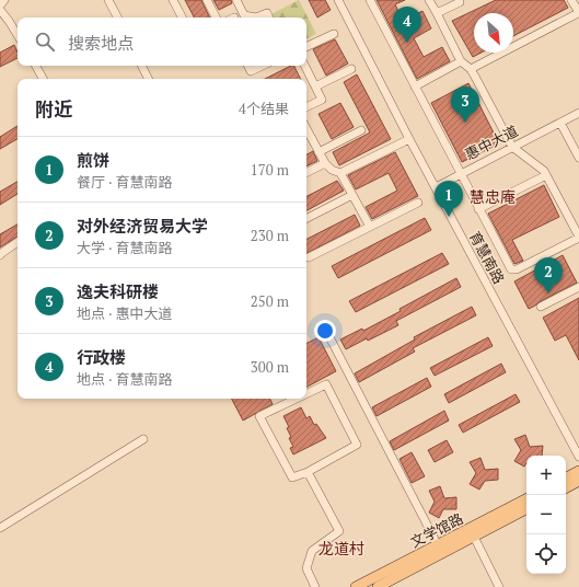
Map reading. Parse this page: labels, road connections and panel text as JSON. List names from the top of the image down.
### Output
{
  "streets": {
    "main road": ["文学馆路"],
    "street": ["惠中大道", "育慧南路"]
  },
  "crossings": [
    ["惠中大道", "育慧南路"]
  ],
  "districts": ["慧忠庵", "龙道村"],
  "north": "bottom right",
  "page": {
    "pins": [
      "4",
      "3",
      "1",
      "2"
    ],
    "search": "搜索地点",
    "heading": ["附近", "4个结果"],
    "list": [
      {
        "mark": "1",
        "name": "煎饼",
        "note": "餐厅 · 育慧南路",
        "value": "170 m"
      },
      {
        "mark": "2",
        "name": "对外经济贸易大学",
        "note": "大学 · 育慧南路",
        "value": "230 m"
      },
      {
        "mark": "3",
        "name": "逸夫科研楼",
        "note": "地点 · 惠中大道",
        "value": "250 m"
      },
      {
        "mark": "4",
        "name": "行政楼",
        "note": "地点 · 育慧南路",
        "value": "300 m"
      }
    ],
    "map_buttons": ["+", "−"]
  }
}
